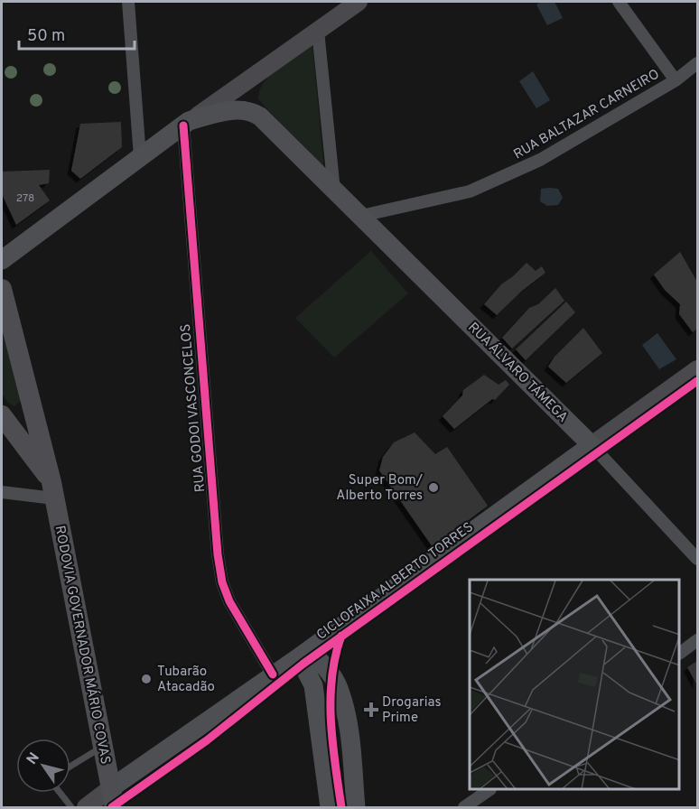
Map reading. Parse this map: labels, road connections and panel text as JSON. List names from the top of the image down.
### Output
{
  "streets": {
    "highway": ["RODOVIA GOVERNADOR MÁRIO COVAS"],
    "main road": ["RUA ÁLVARO TÁMEGA"],
    "street": ["RUA BALTAZAR CARNEIRO", "RUA GODOI VASCONCELOS"],
    "cycle path": ["CICLOFAIXA ALBERTO TORRES"]
  },
  "crossings": [
    ["RUA BALTAZAR CARNEIRO", "RUA ÁLVARO TÁMEGA"],
    ["RUA ÁLVARO TÁMEGA", "RUA GODOI VASCONCELOS"]
  ],
  "places": {
    "other": ["Super Bom/ Alberto Torres", "Tubarão Atacadão"],
    "health": ["Drogarias Prime"]
  },
  "house_numbers": ["278"],
  "scale_bar": "50 m",
  "north": "top left"
}
